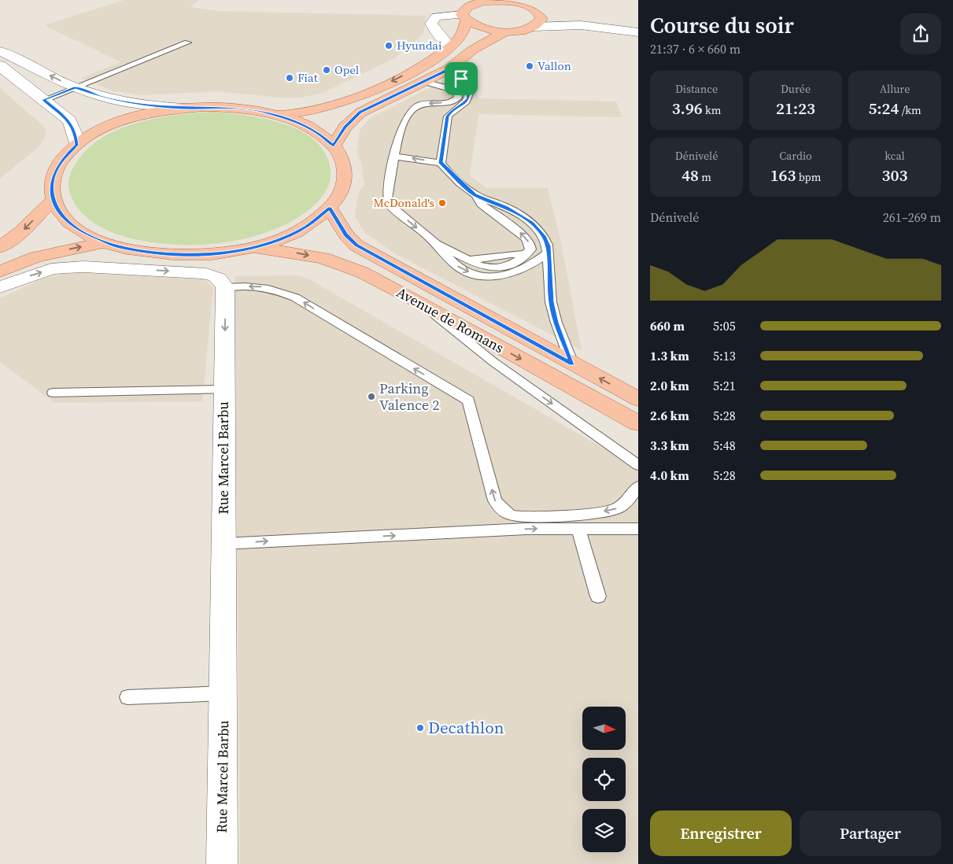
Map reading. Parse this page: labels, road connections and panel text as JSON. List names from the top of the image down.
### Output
{
  "streets": {
    "main road": ["Avenue de Romans"],
    "street": ["Rue Marcel Barbu"]
  },
  "places": [
    "Hyundai",
    "Vallon",
    "Opel",
    "Fiat",
    "McDonald's",
    "Parking Valence 2",
    "Decathlon"
  ],
  "north": "right",
  "page": {
    "heading": ["Course du soir", "21:37 · 6 × 660 m"],
    "stats": [
      ["Distance", "3.96 km"],
      ["Durée", "21:23"],
      ["Allure", "5:24 /km"],
      ["Dénivelé", "48 m"],
      ["Cardio", "163 bpm"],
      ["kcal", "303"]
    ],
    "chart": ["Dénivelé", "261–269 m"],
    "list": [
      {
        "name": "660 m",
        "note": "5:05"
      },
      {
        "name": "1.3 km",
        "note": "5:13"
      },
      {
        "name": "2.0 km",
        "note": "5:21"
      },
      {
        "name": "2.6 km",
        "note": "5:28"
      },
      {
        "name": "3.3 km",
        "note": "5:48"
      },
      {
        "name": "4.0 km",
        "note": "5:28"
      }
    ],
    "buttons": ["Enregistrer", "Partager"]
  }
}
